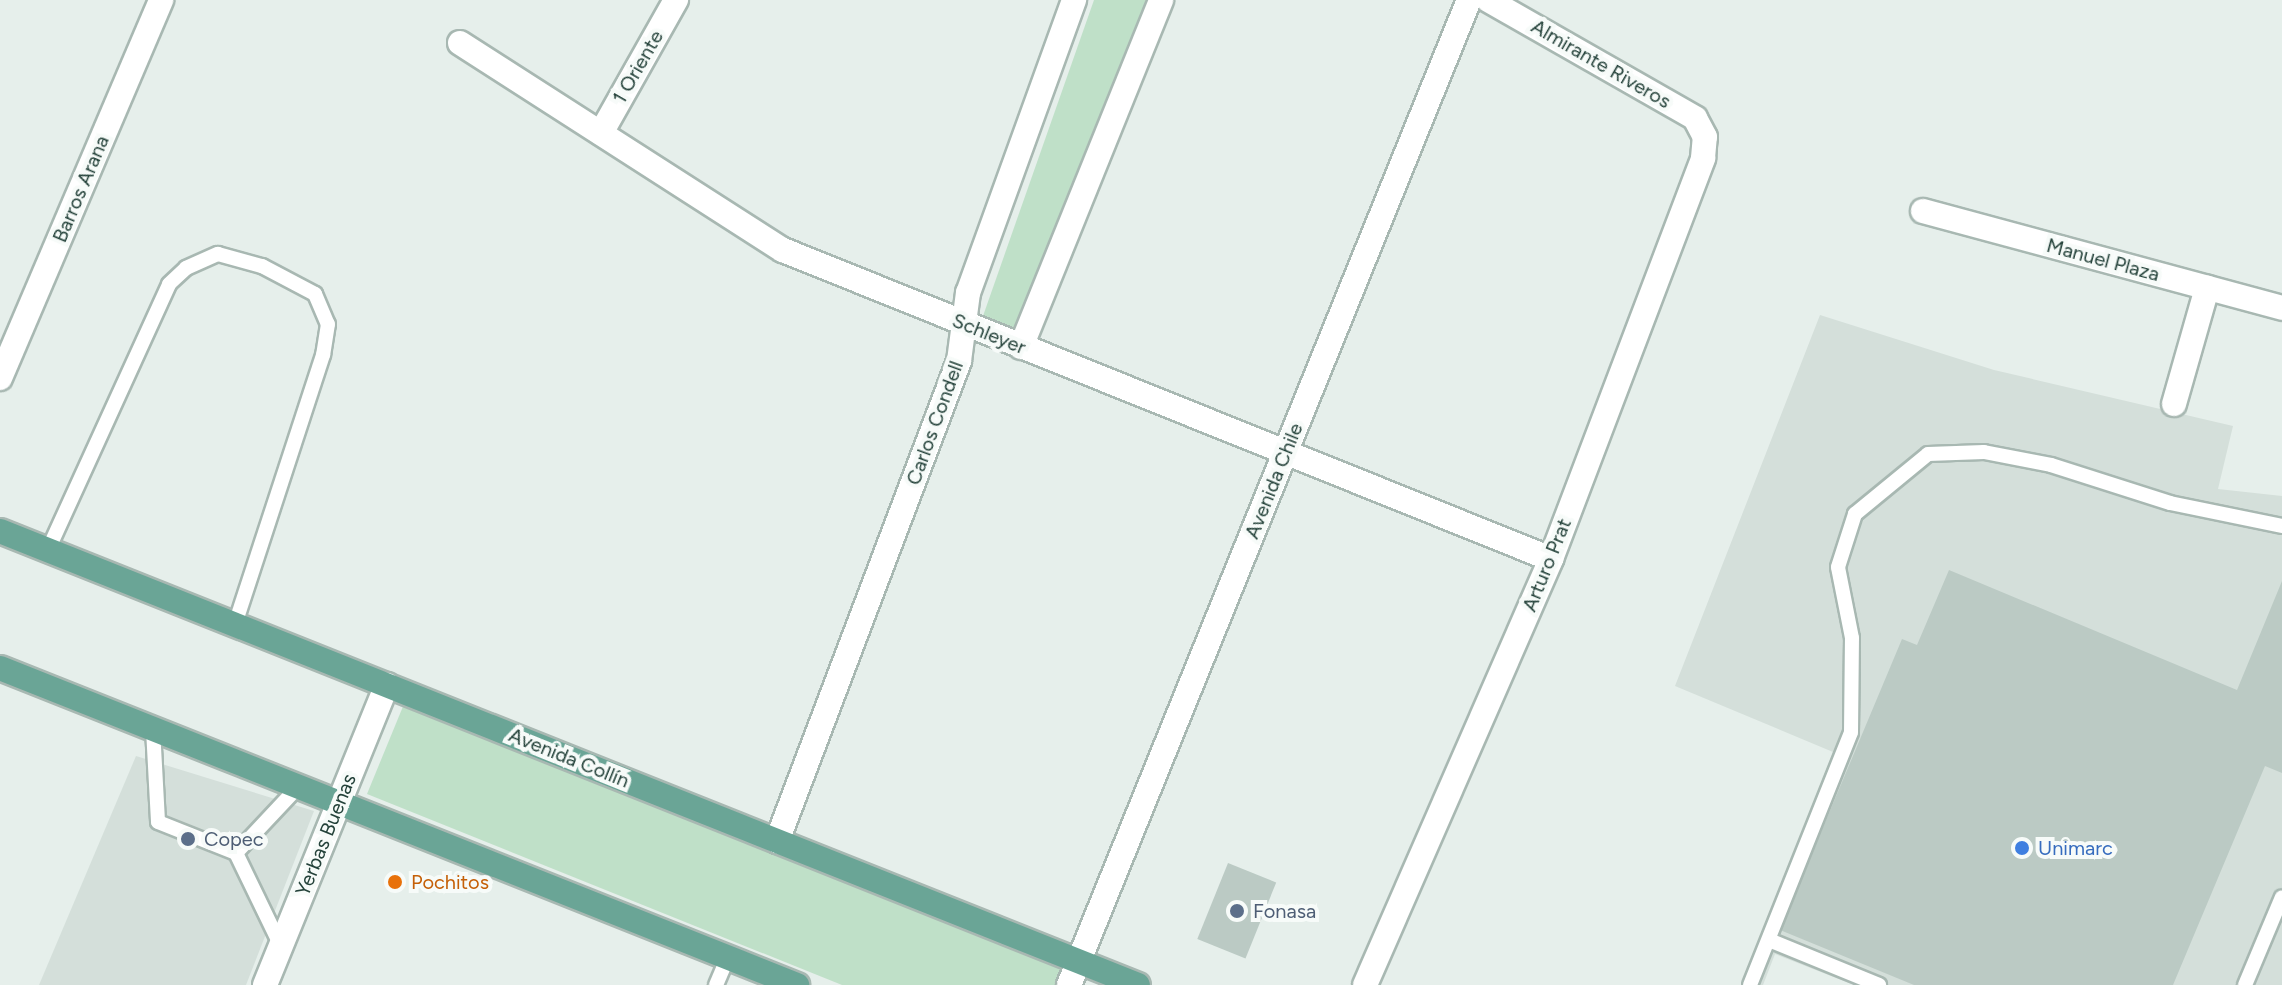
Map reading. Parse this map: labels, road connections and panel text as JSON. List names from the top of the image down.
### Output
{
  "streets": {
    "main road": ["Avenida Collín"],
    "street": [
      "Almirante Riveros",
      "1 Oriente",
      "Barros Arana",
      "Manuel Plaza",
      "Schleyer",
      "Carlos Condell",
      "Avenida Chile",
      "Arturo Prat",
      "Yerbas Buenas"
    ]
  },
  "crossings": [
    ["Almirante Riveros", "Arturo Prat"],
    ["1 Oriente", "Schleyer"],
    ["Schleyer", "Carlos Condell"],
    ["Schleyer", "Avenida Chile"],
    ["Schleyer", "Arturo Prat"],
    ["Carlos Condell", "Avenida Collín"],
    ["Avenida Chile", "Avenida Collín"],
    ["Avenida Collín", "Yerbas Buenas"]
  ],
  "places": [
    "Copec",
    "Unimarc",
    "Pochitos",
    "Fonasa"
  ]
}
